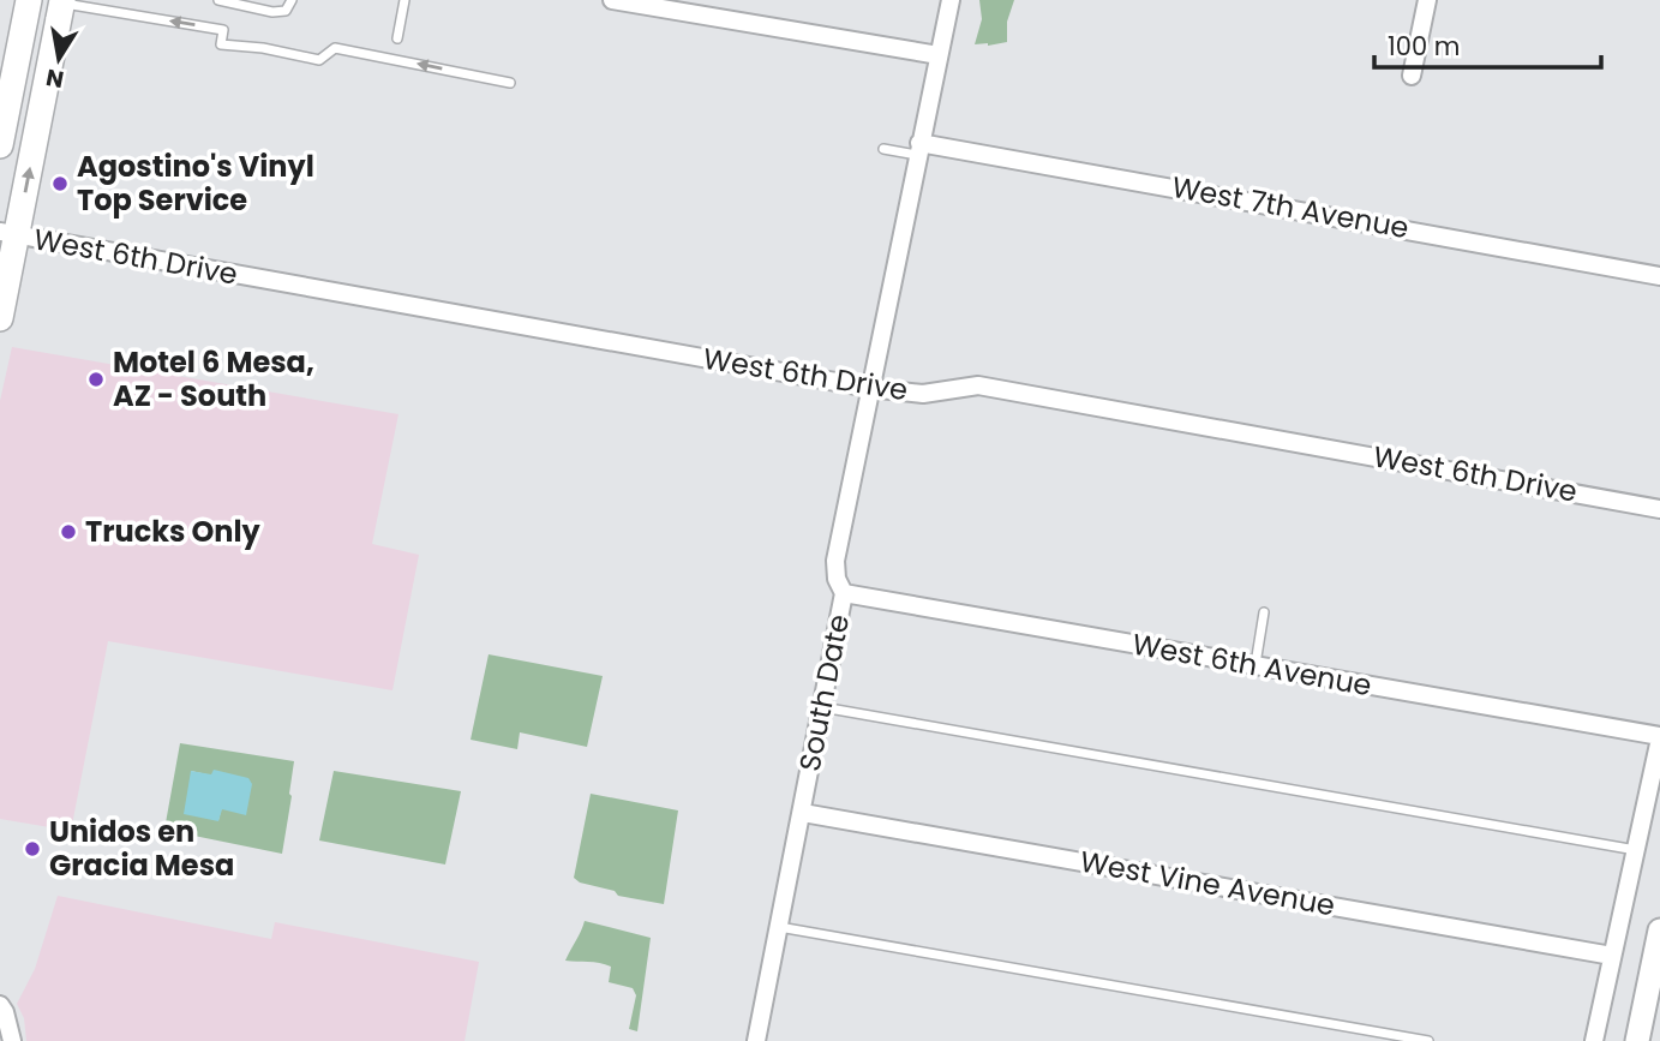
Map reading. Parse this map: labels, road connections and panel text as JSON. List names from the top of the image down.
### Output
{
  "streets": {
    "street": [
      "West 7th Avenue",
      "West 6th Drive",
      "West 6th Avenue",
      "South Date",
      "West Vine Avenue"
    ]
  },
  "crossings": [
    ["West 7th Avenue", "South Date"],
    ["West 6th Drive", "South Date"],
    ["West 6th Avenue", "South Date"],
    ["South Date", "West Vine Avenue"]
  ],
  "places": [
    "Agostino's Vinyl Top Service",
    "Motel 6 Mesa, AZ - South",
    "Trucks Only",
    "Unidos en Gracia Mesa"
  ],
  "scale_bar": "100 m",
  "north": "bottom"
}
